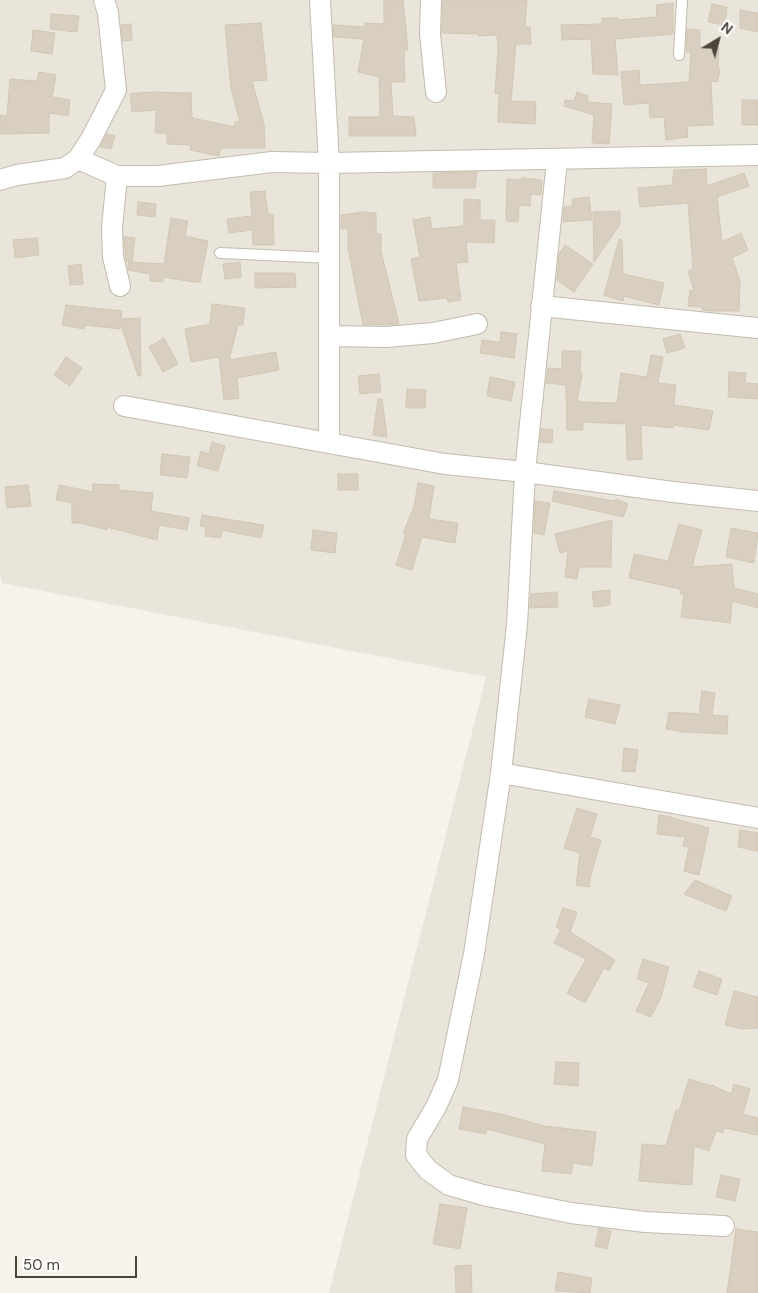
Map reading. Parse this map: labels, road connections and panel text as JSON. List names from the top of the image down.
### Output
{
  "scale_bar": "50 m",
  "north": "top right"
}
